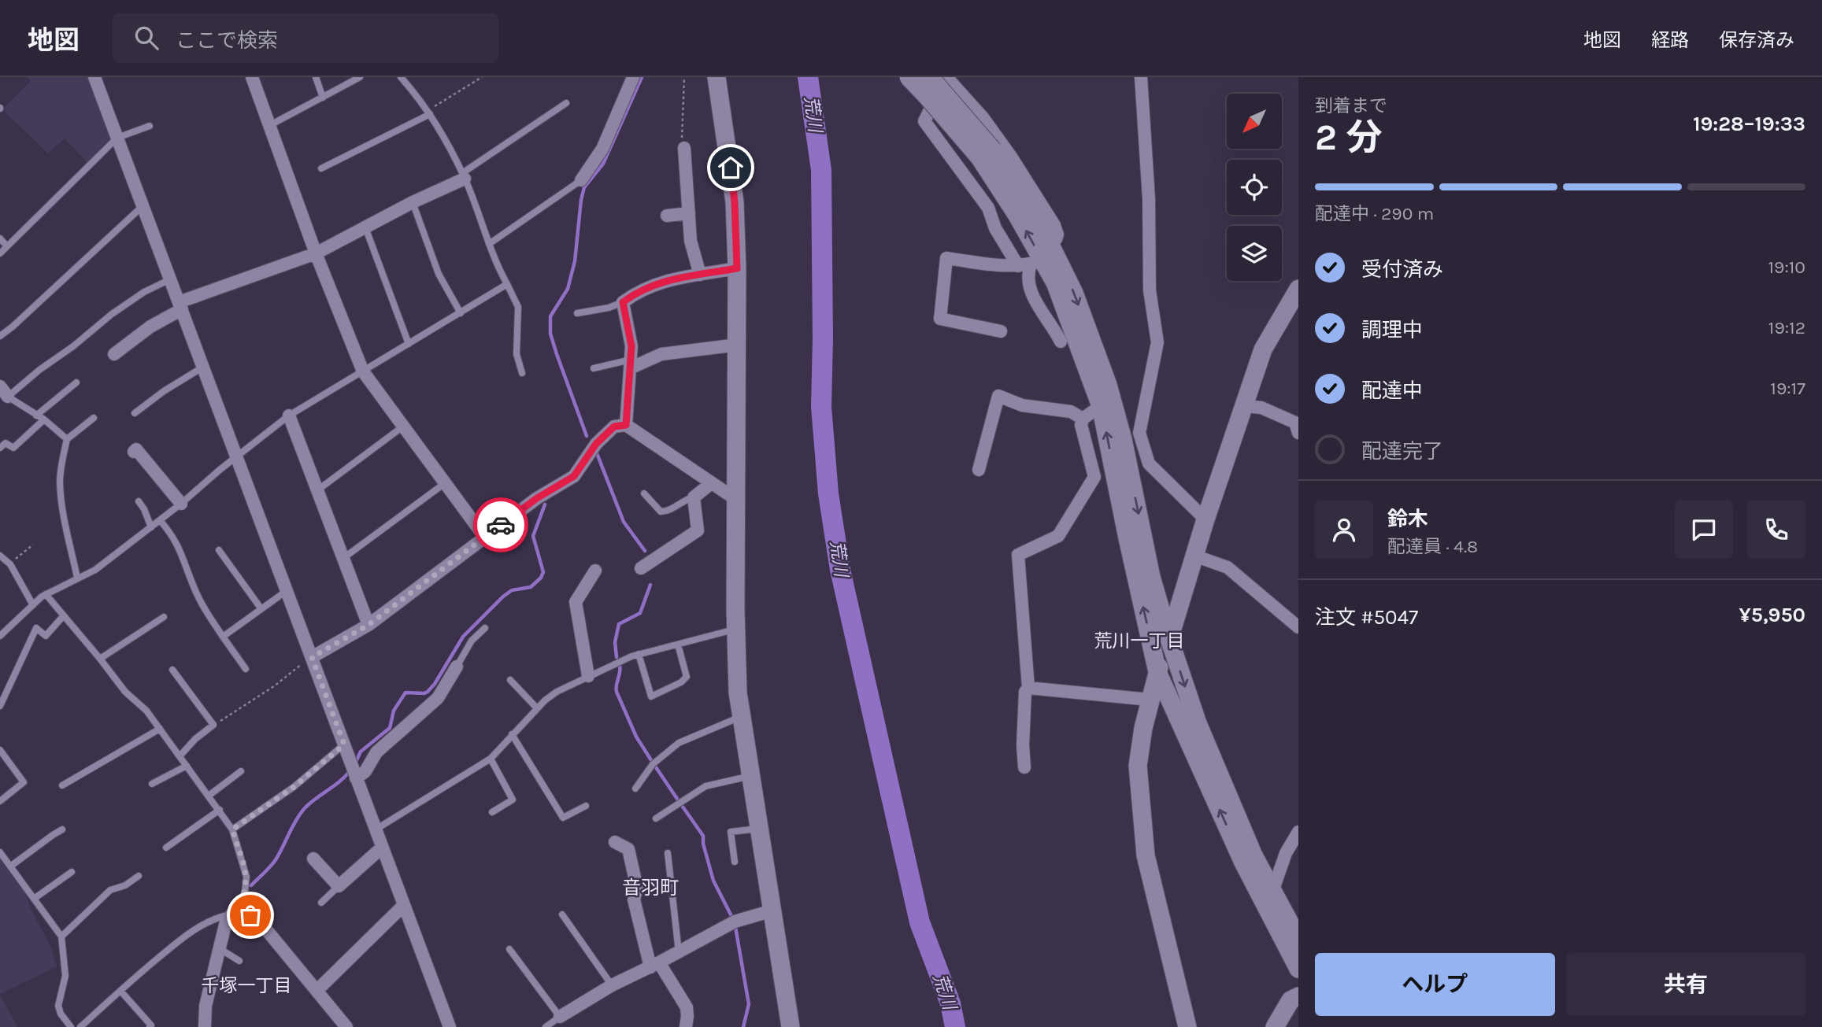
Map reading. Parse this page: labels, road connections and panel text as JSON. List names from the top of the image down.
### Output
{
  "districts": ["荒川一丁目", "音羽町", "千塚一丁目"],
  "water": ["荒川"],
  "north": "bottom left",
  "page": {
    "header": "地図",
    "search": "ここで検索",
    "nav": ["地図", "経路", "保存済み"],
    "heading": ["2 分", "到着まで", "19:28–19:33"],
    "panel": [
      "鈴木",
      "配達員 · 4.8",
      "注文 #5047",
      "¥5,950"
    ],
    "bar": "配達中 · 290 m",
    "list": [
      ["受付済み", "19:10"],
      ["調理中", "19:12"],
      ["配達中", "19:17"],
      "配達完了"
    ],
    "buttons": ["ヘルプ", "共有"]
  }
}
